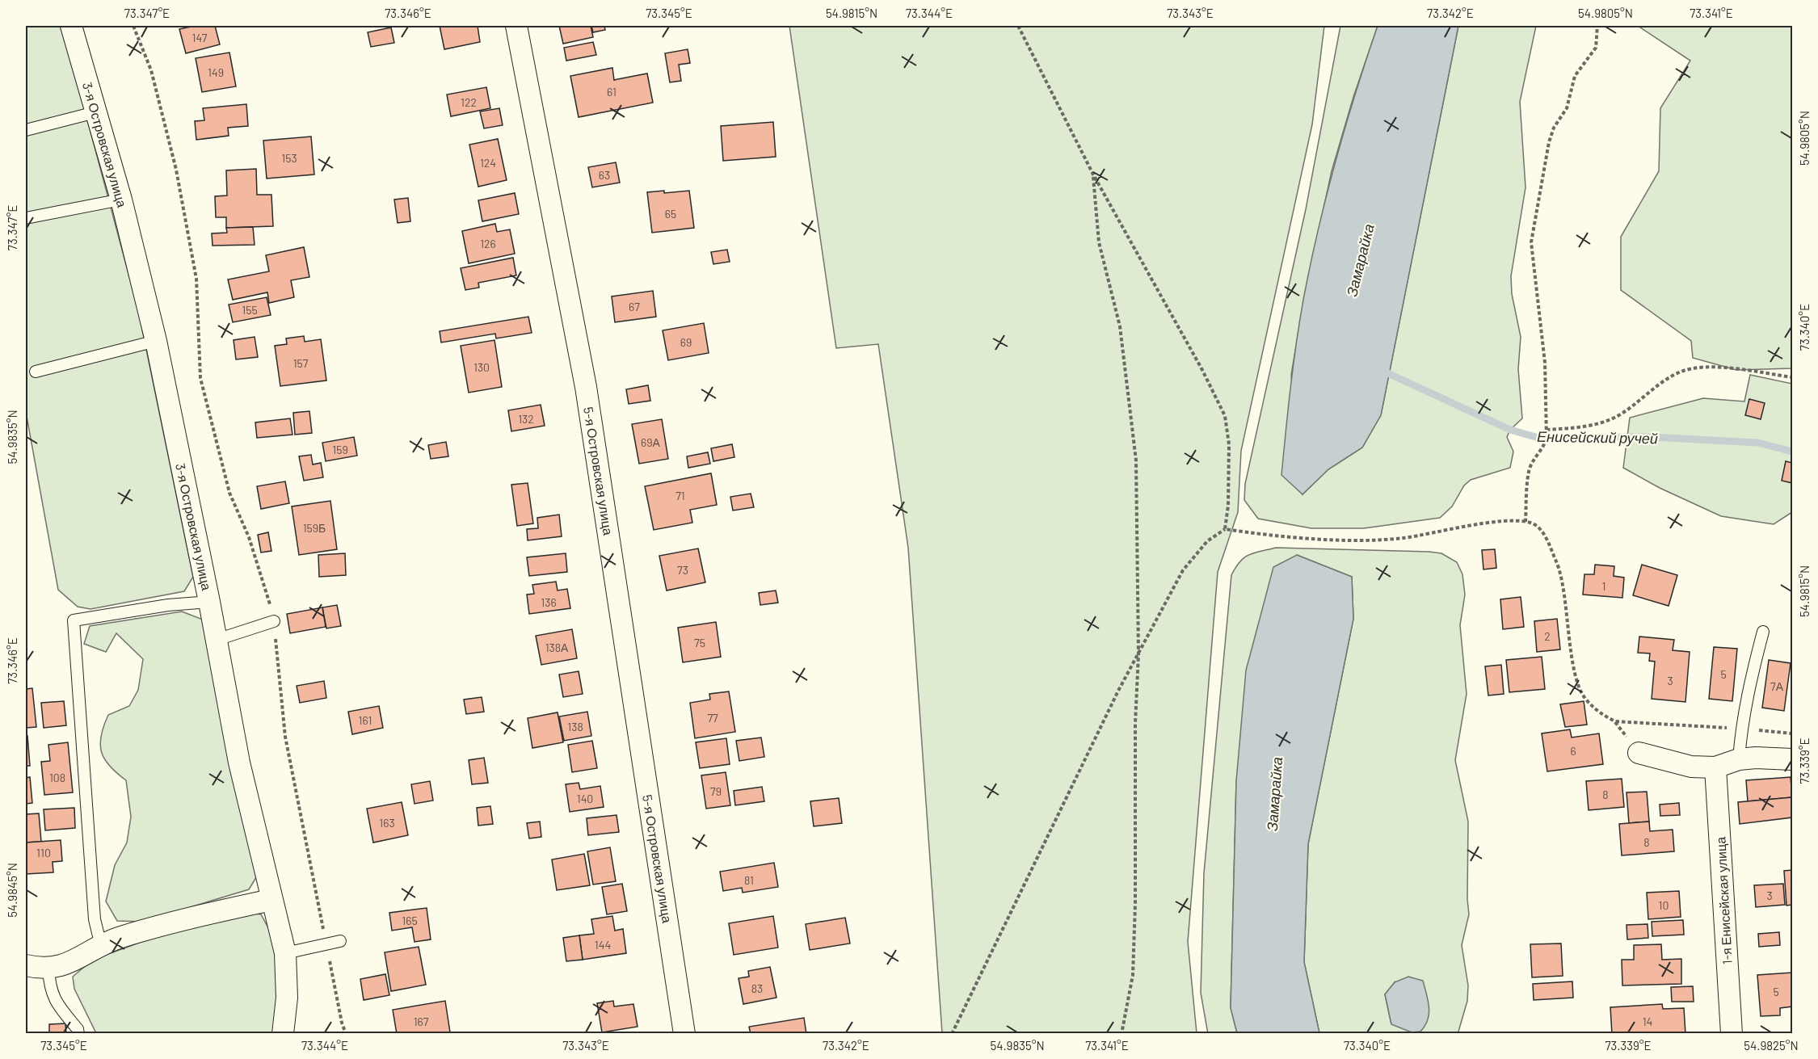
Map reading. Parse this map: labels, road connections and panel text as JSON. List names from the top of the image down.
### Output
{
  "streets": {
    "street": ["3-я Островская улица", "5-я Островская улица", "1-я Енисейская улица"]
  },
  "water": ["Замарайка", "Енисейский ручей"],
  "house_numbers": [
    "147",
    "149",
    "61",
    "122",
    "153",
    "124",
    "63",
    "65",
    "126",
    "67",
    "155",
    "69",
    "157",
    "130",
    "132",
    "69А",
    "159",
    "71",
    "159Б",
    "73",
    "1",
    "136",
    "2",
    "75",
    "138А",
    "5",
    "3",
    "7А",
    "77",
    "161",
    "138",
    "6",
    "108",
    "79",
    "8",
    "140",
    "163",
    "8",
    "110",
    "81",
    "3",
    "10",
    "165",
    "144",
    "83",
    "5",
    "167",
    "14"
  ],
  "coordinates": [
    "73.347°E",
    "73.346°E",
    "73.345°E",
    "54.9815°N",
    "73.344°E",
    "73.343°E",
    "73.342°E",
    "54.9805°N",
    "73.341°E",
    "73.340°E",
    "54.9835°N",
    "73.339°E",
    "54.9845°N",
    "54.9825°N"
  ]
}
